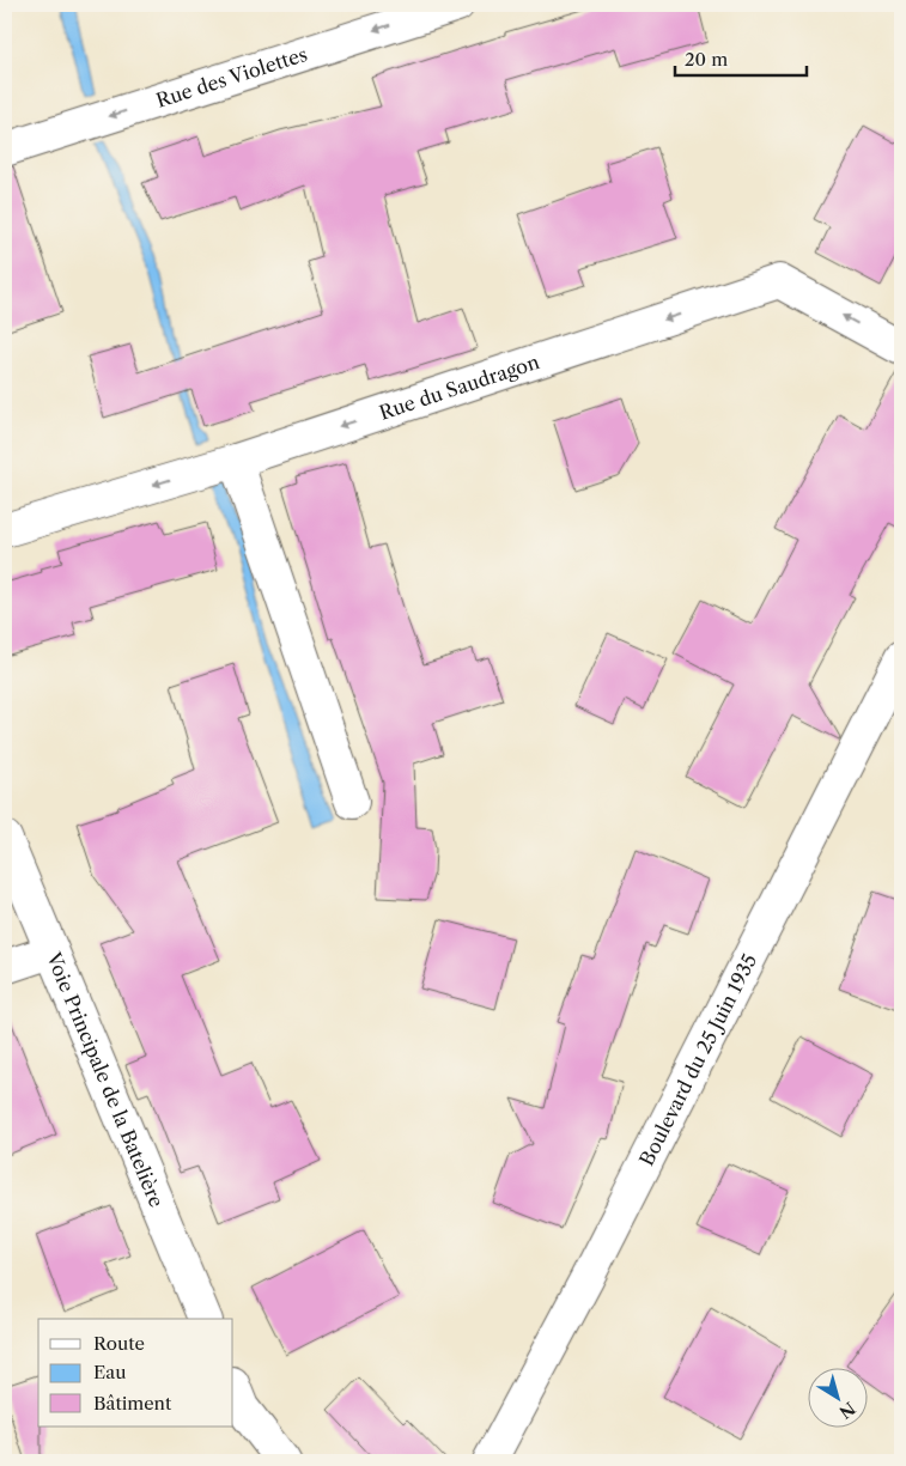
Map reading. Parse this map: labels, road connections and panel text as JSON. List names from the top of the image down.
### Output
{
  "streets": {
    "street": [
      "Rue des Violettes",
      "Rue du Saudragon",
      "Boulevard du 25 Juin 1935",
      "Voie Principale de la Batelière"
    ]
  },
  "one_way": ["Rue des Violettes", "Rue du Saudragon"],
  "legend": ["Route", "Eau", "Bâtiment"],
  "scale_bar": "20 m",
  "north": "bottom right"
}
